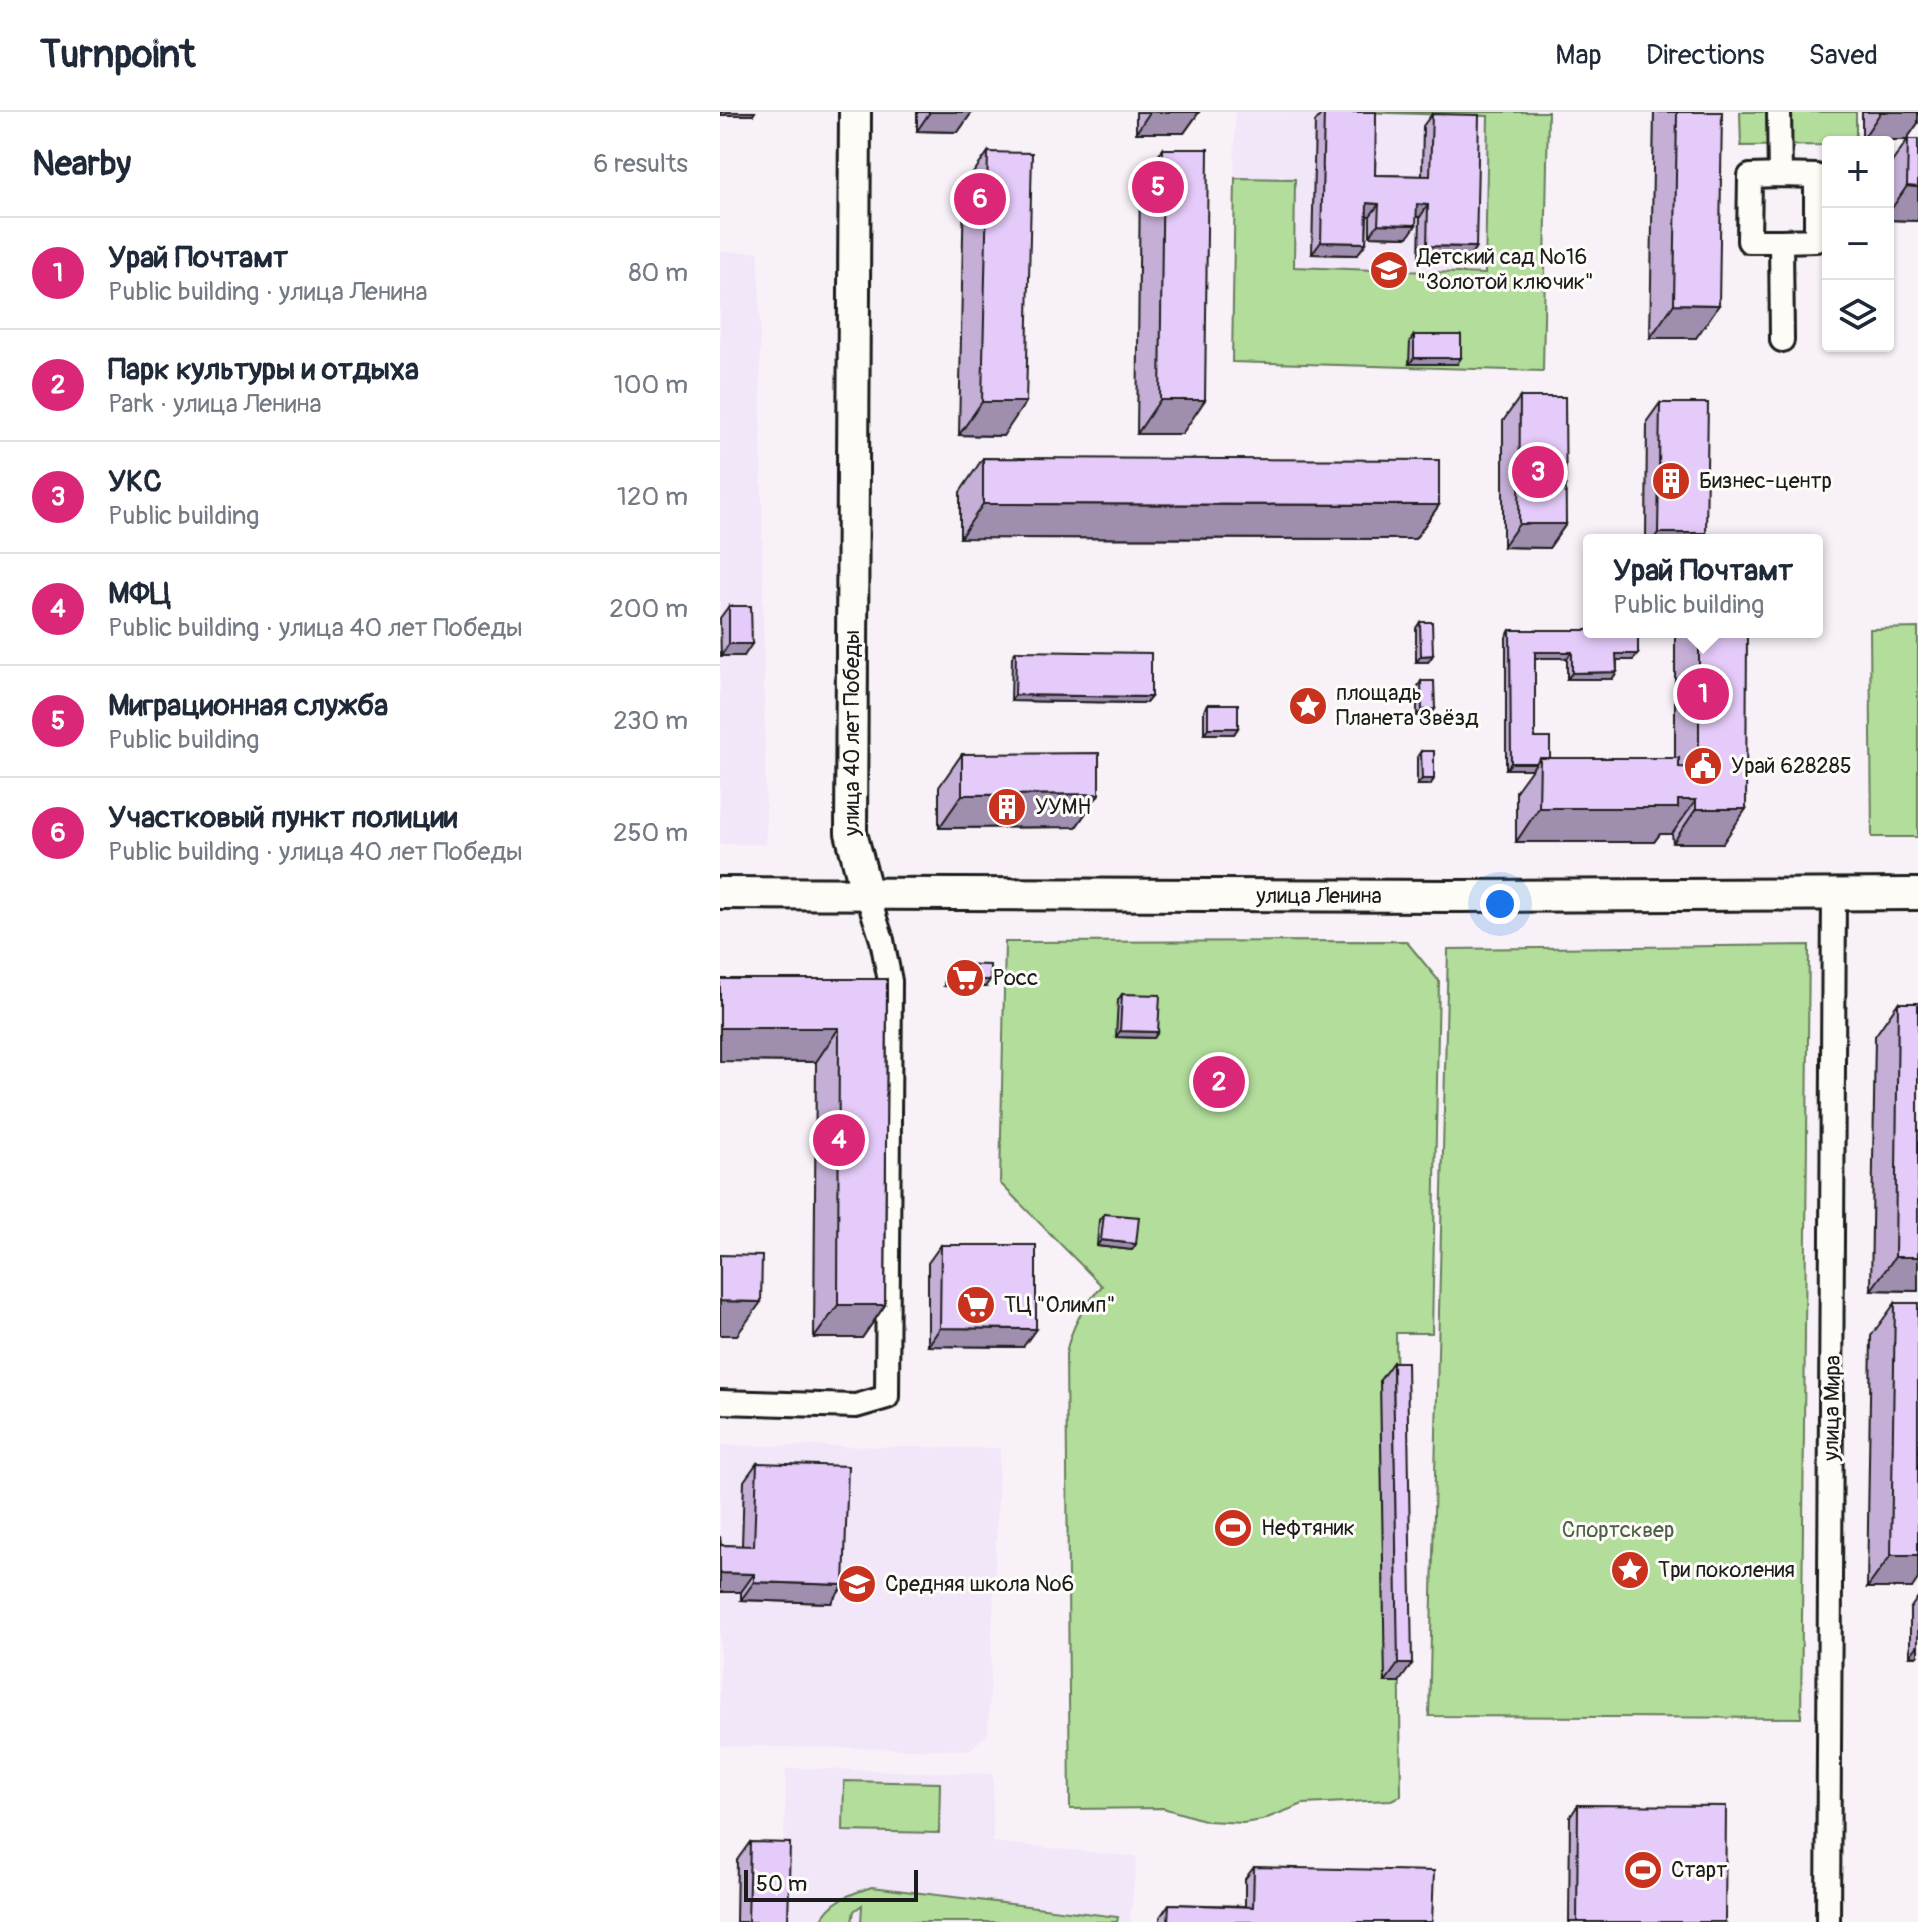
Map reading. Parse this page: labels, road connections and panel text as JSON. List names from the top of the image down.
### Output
{
  "streets": {
    "main road": ["улица 40 лет Победы", "улица Ленина"],
    "street": ["улица Мира"]
  },
  "crossings": [
    ["улица 40 лет Победы", "улица Ленина"],
    ["улица Ленина", "улица Мира"]
  ],
  "parks": ["Спортсквер"],
  "places": {
    "school or university": ["Детский сад №16 \"Золотой ключик\"", "Средняя школа №6"],
    "building": ["Бизнес-центр", "УУМН"],
    "place": ["площадь Планета Звёзд", "Три поколения"],
    "public building": ["Урай 628285"],
    "supermarket": ["Росс", "ТЦ \"Олимп\""],
    "sports": ["Нефтяник", "Старт"]
  },
  "scale_bar": "50 m",
  "page": {
    "header": "Turnpoint",
    "nav": ["Map", "Directions", "Saved"],
    "heading": ["Nearby", "6 results"],
    "map_buttons": ["+", "−"],
    "pins": [
      "5",
      "6",
      "3",
      "1",
      "2",
      "4"
    ],
    "list": [
      {
        "mark": "1",
        "name": "Урай Почтамт",
        "note": "Public building · улица Ленина",
        "value": "80 m"
      },
      {
        "mark": "2",
        "name": "Парк культуры и отдыха",
        "note": "Park · улица Ленина",
        "value": "100 m"
      },
      {
        "mark": "3",
        "name": "УКС",
        "note": "Public building",
        "value": "120 m"
      },
      {
        "mark": "4",
        "name": "МФЦ",
        "note": "Public building · улица 40 лет Победы",
        "value": "200 m"
      },
      {
        "mark": "5",
        "name": "Миграционная служба",
        "note": "Public building",
        "value": "230 m"
      },
      {
        "mark": "6",
        "name": "Участковый пункт полиции",
        "note": "Public building · улица 40 лет Победы",
        "value": "250 m"
      }
    ],
    "popup": ["Урай Почтамт", "Public building"],
    "scale": "50 m"
  }
}
